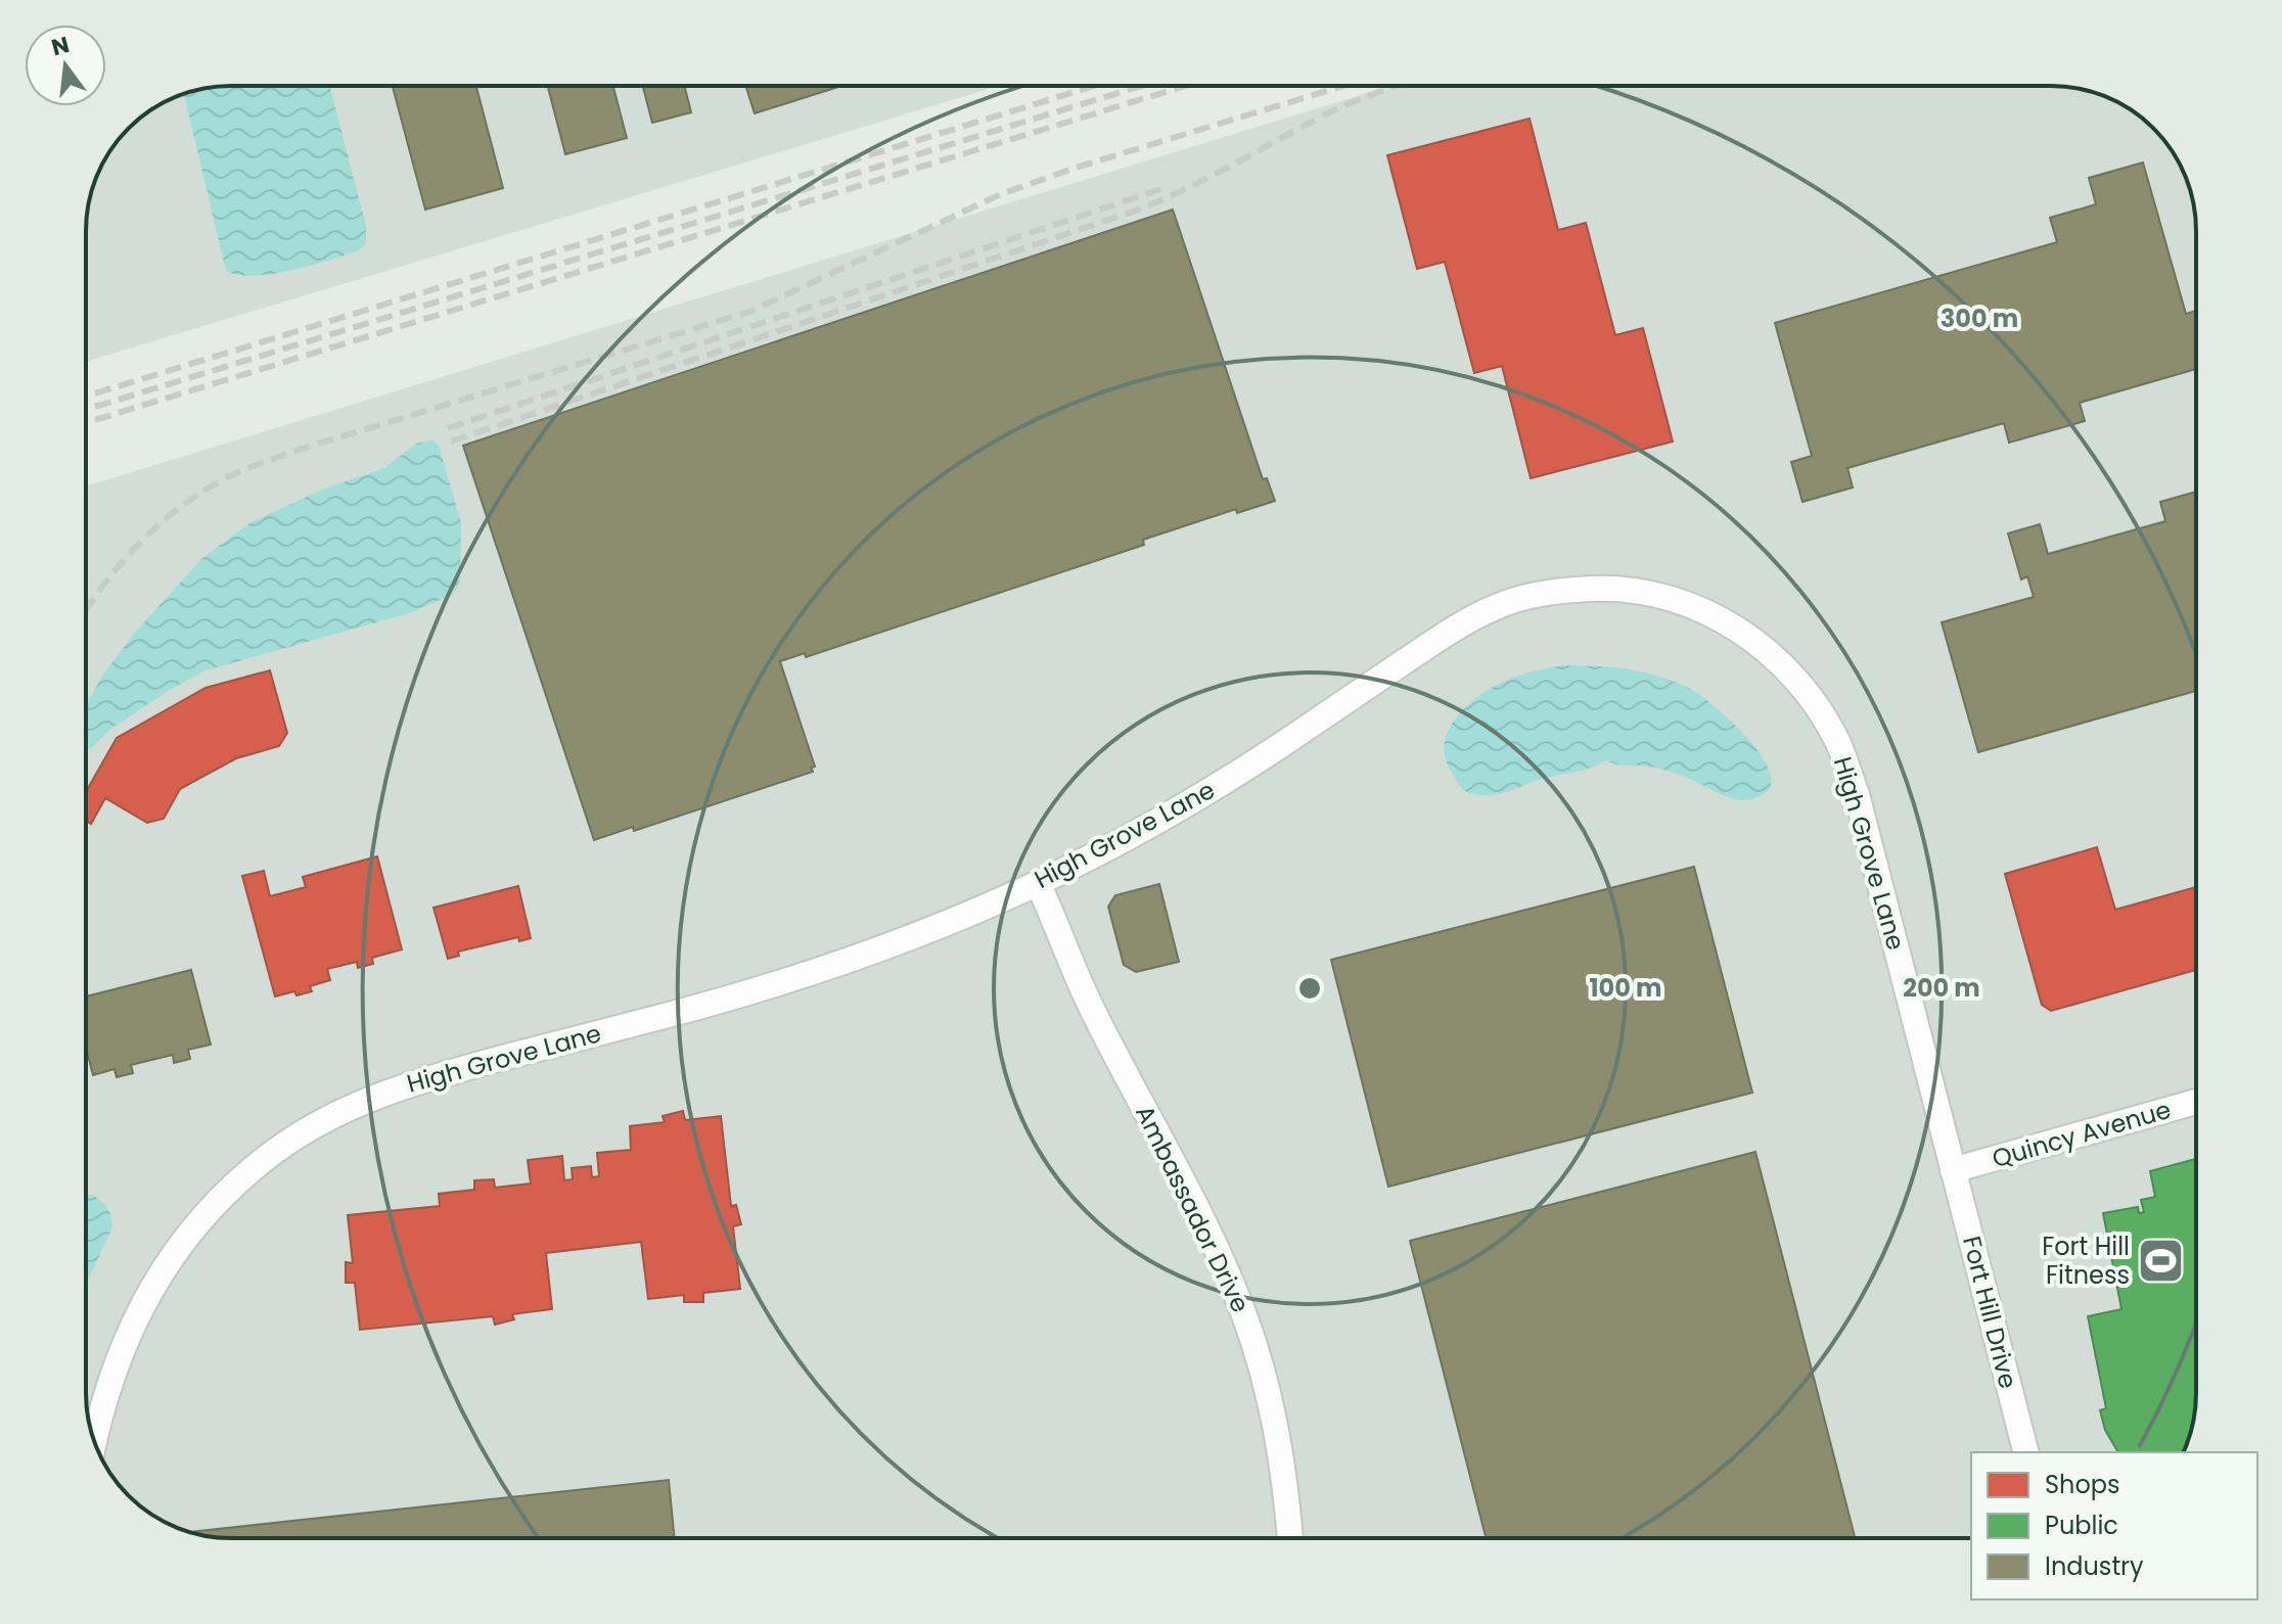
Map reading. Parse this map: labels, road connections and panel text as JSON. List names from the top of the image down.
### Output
{
  "streets": {
    "street": [
      "High Grove Lane",
      "Quincy Avenue",
      "Ambassador Drive",
      "Fort Hill Drive"
    ]
  },
  "crossings": [
    ["High Grove Lane", "Quincy Avenue"],
    ["High Grove Lane", "Ambassador Drive"],
    ["High Grove Lane", "Fort Hill Drive"],
    ["Quincy Avenue", "Fort Hill Drive"]
  ],
  "places": {
    "sports": ["Fort Hill Fitness"]
  },
  "legend": ["Shops", "Public", "Industry"],
  "north": "top",
  "rings": ["300 m", "100 m", "200 m"]
}
